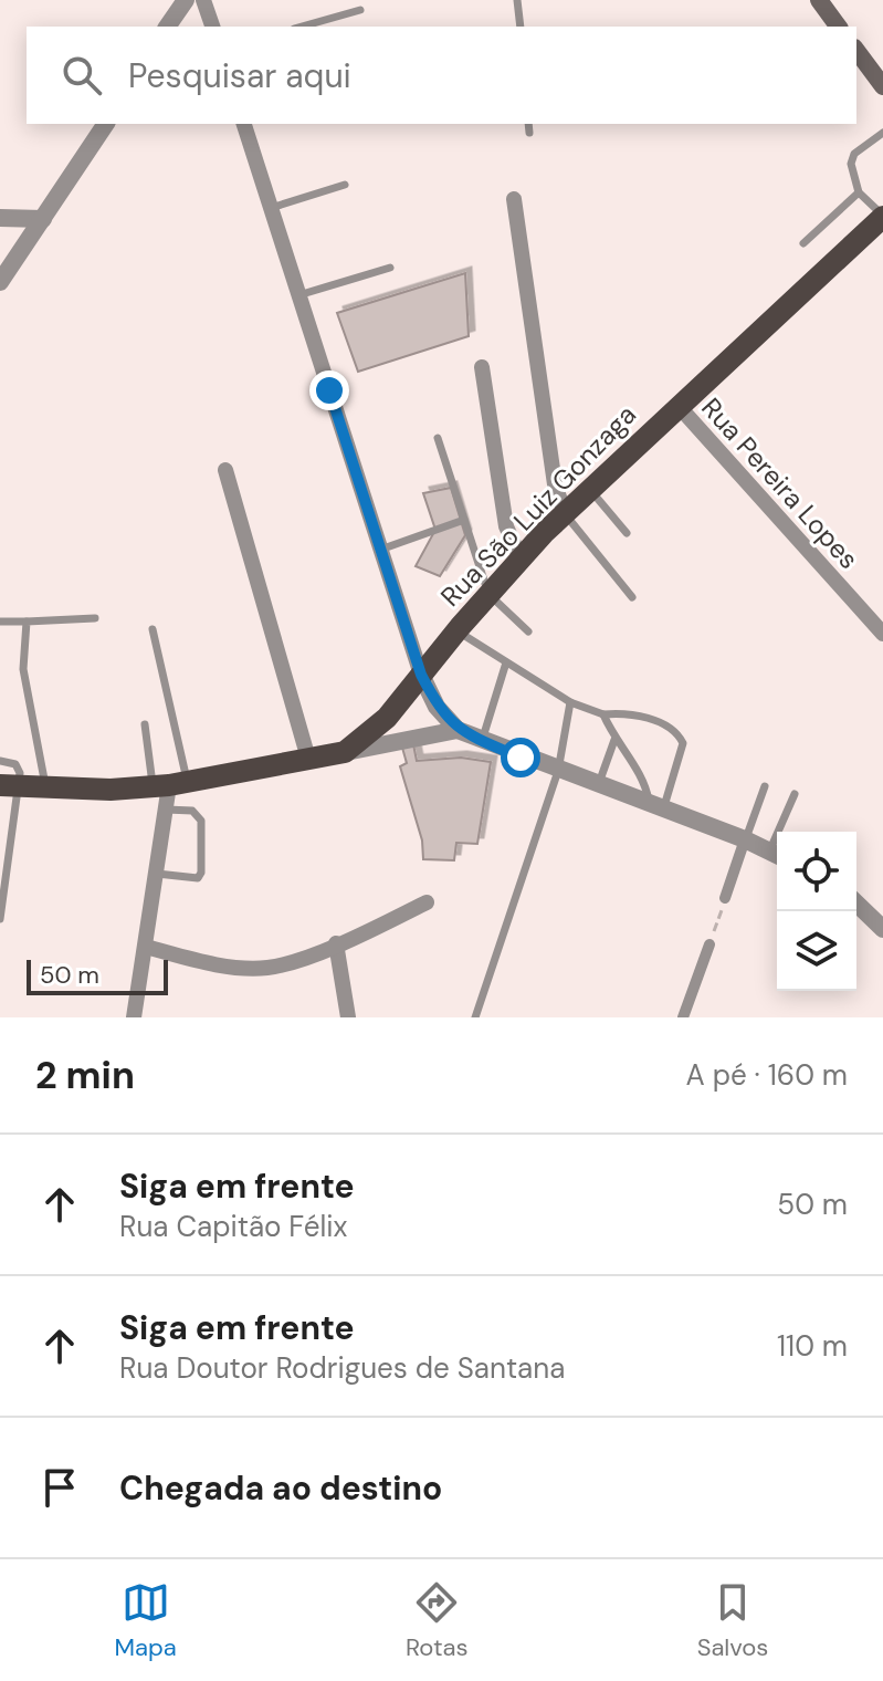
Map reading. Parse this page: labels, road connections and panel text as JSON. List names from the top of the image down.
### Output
{
  "streets": {
    "main road": ["Rua São Luiz Gonzaga"],
    "street": ["Rua Pereira Lopes"]
  },
  "crossings": [
    ["Rua Pereira Lopes", "Rua São Luiz Gonzaga"]
  ],
  "scale_bar": "50 m",
  "page": {
    "search": "Pesquisar aqui",
    "scale": "50 m",
    "heading": ["2 min", "A pé · 160 m"],
    "list": [
      ["Siga em frente", "Rua Capitão Félix", "50 m"],
      ["Siga em frente", "Rua Doutor Rodrigues de Santana", "110 m"],
      "Chegada ao destino"
    ],
    "nav": ["Mapa", "Rotas", "Salvos"]
  }
}
